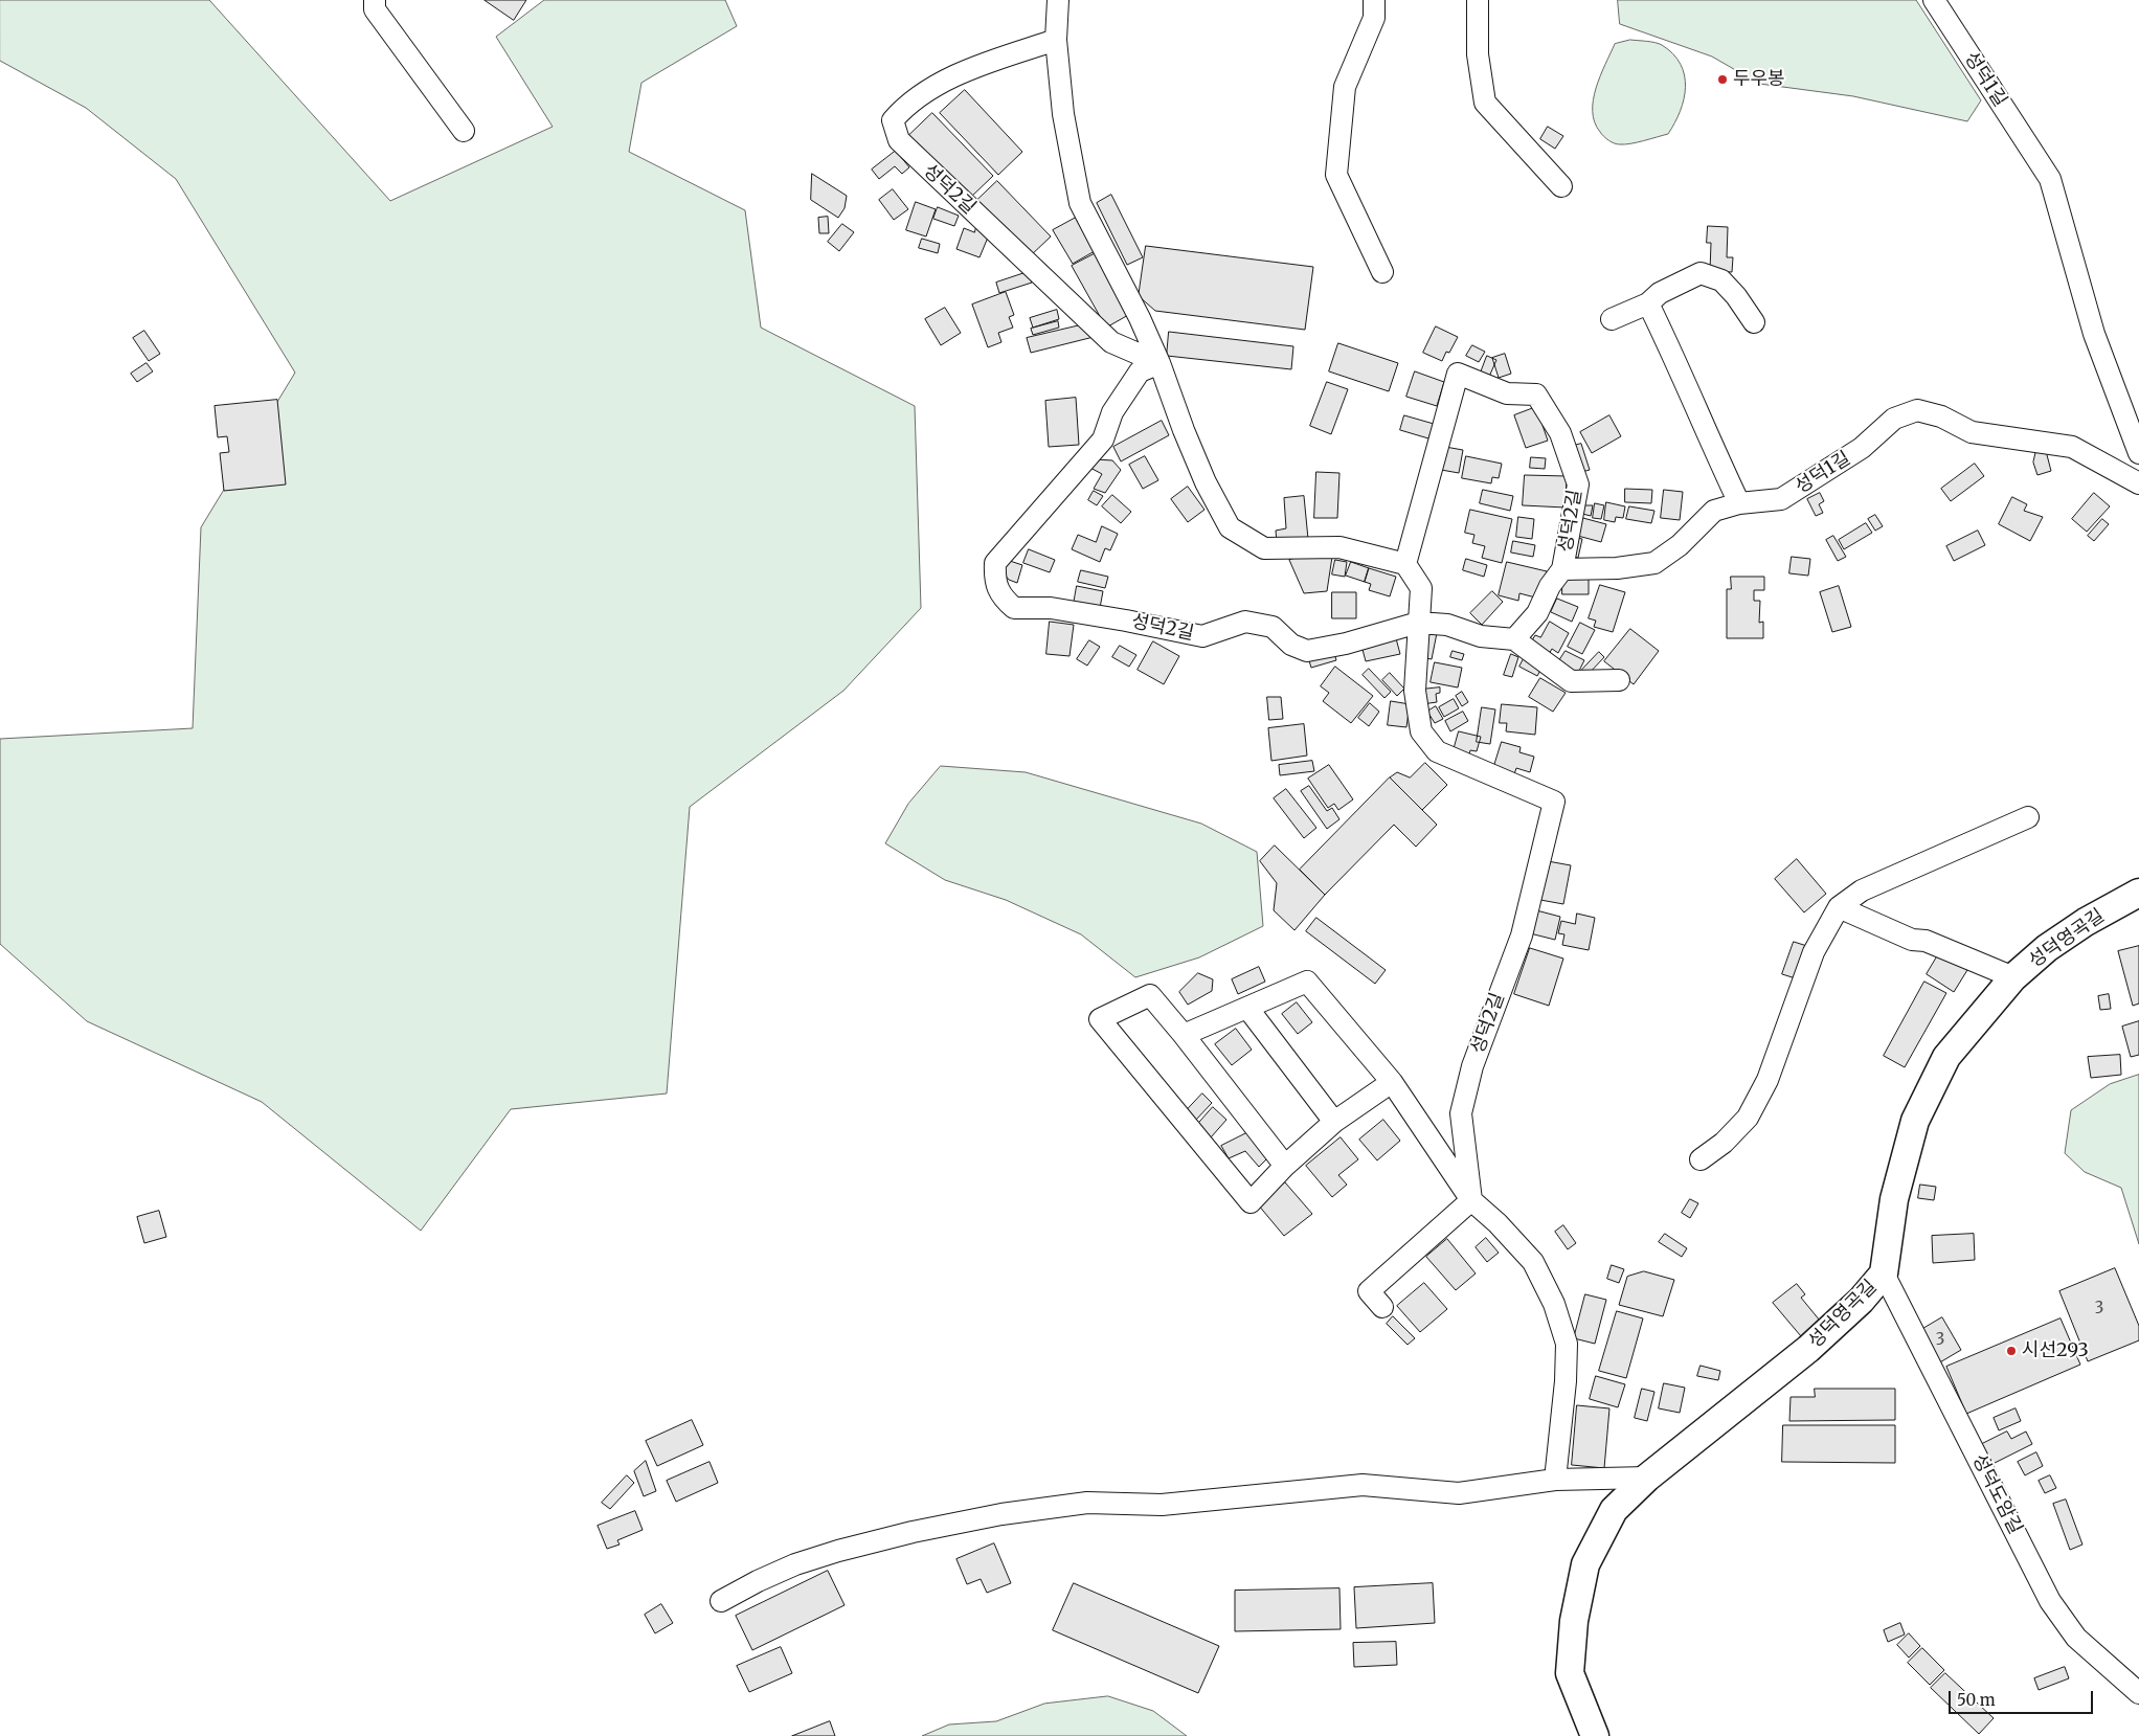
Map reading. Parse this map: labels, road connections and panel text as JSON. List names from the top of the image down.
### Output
{
  "streets": {
    "main road": ["성덕영곡길"],
    "street": ["성덕1길", "성덕2길", "성덕도암길"]
  },
  "crossings": [
    ["성덕1길", "성덕2길"],
    ["성덕영곡길", "성덕도암길"]
  ],
  "places": ["두우봉", "시선293"],
  "house_numbers": ["3", "3"],
  "scale_bar": "50 m"
}
